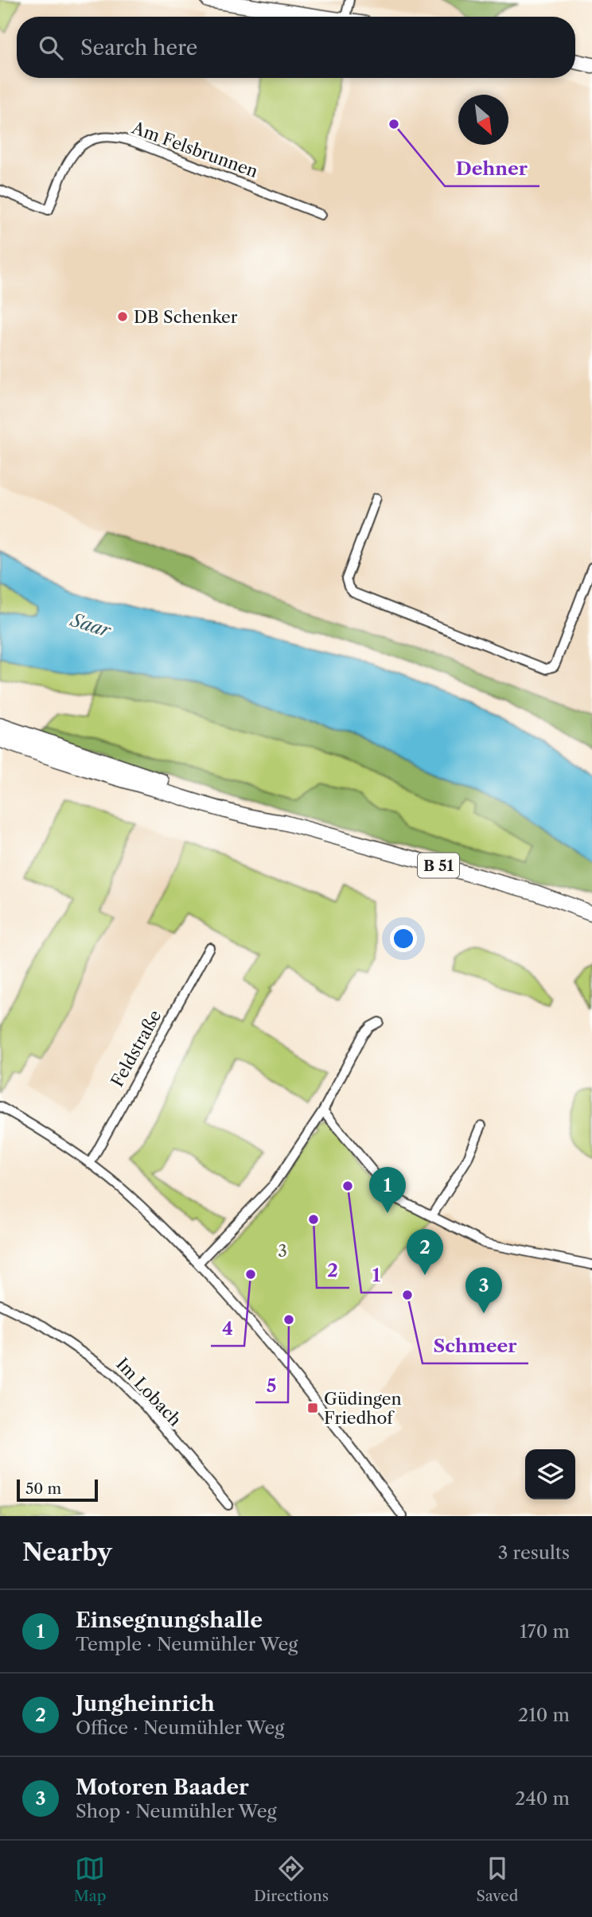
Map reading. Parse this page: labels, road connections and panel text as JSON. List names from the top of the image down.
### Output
{
  "streets": {
    "main road": ["B 51"],
    "street": ["Am Felsbrunnen", "Feldstraße", "Im Lobach"]
  },
  "water": ["Saar"],
  "parks": ["3"],
  "places": {
    "other": [
      "Dehner",
      "DB Schenker",
      "1",
      "2",
      "4",
      "Schmeer",
      "5"
    ],
    "transit": ["Güdingen Friedhof"]
  },
  "scale_bar": "50 m",
  "north": "bottom right",
  "page": {
    "search": "Search here",
    "pins": ["1", "2", "3"],
    "scale": "50 m",
    "heading": ["Nearby", "3 results"],
    "list": [
      {
        "mark": "1",
        "name": "Einsegnungshalle",
        "note": "Temple · Neumühler Weg",
        "value": "170 m"
      },
      {
        "mark": "2",
        "name": "Jungheinrich",
        "note": "Office · Neumühler Weg",
        "value": "210 m"
      },
      {
        "mark": "3",
        "name": "Motoren Baader",
        "note": "Shop · Neumühler Weg",
        "value": "240 m"
      }
    ],
    "nav": ["Map", "Directions", "Saved"]
  }
}
